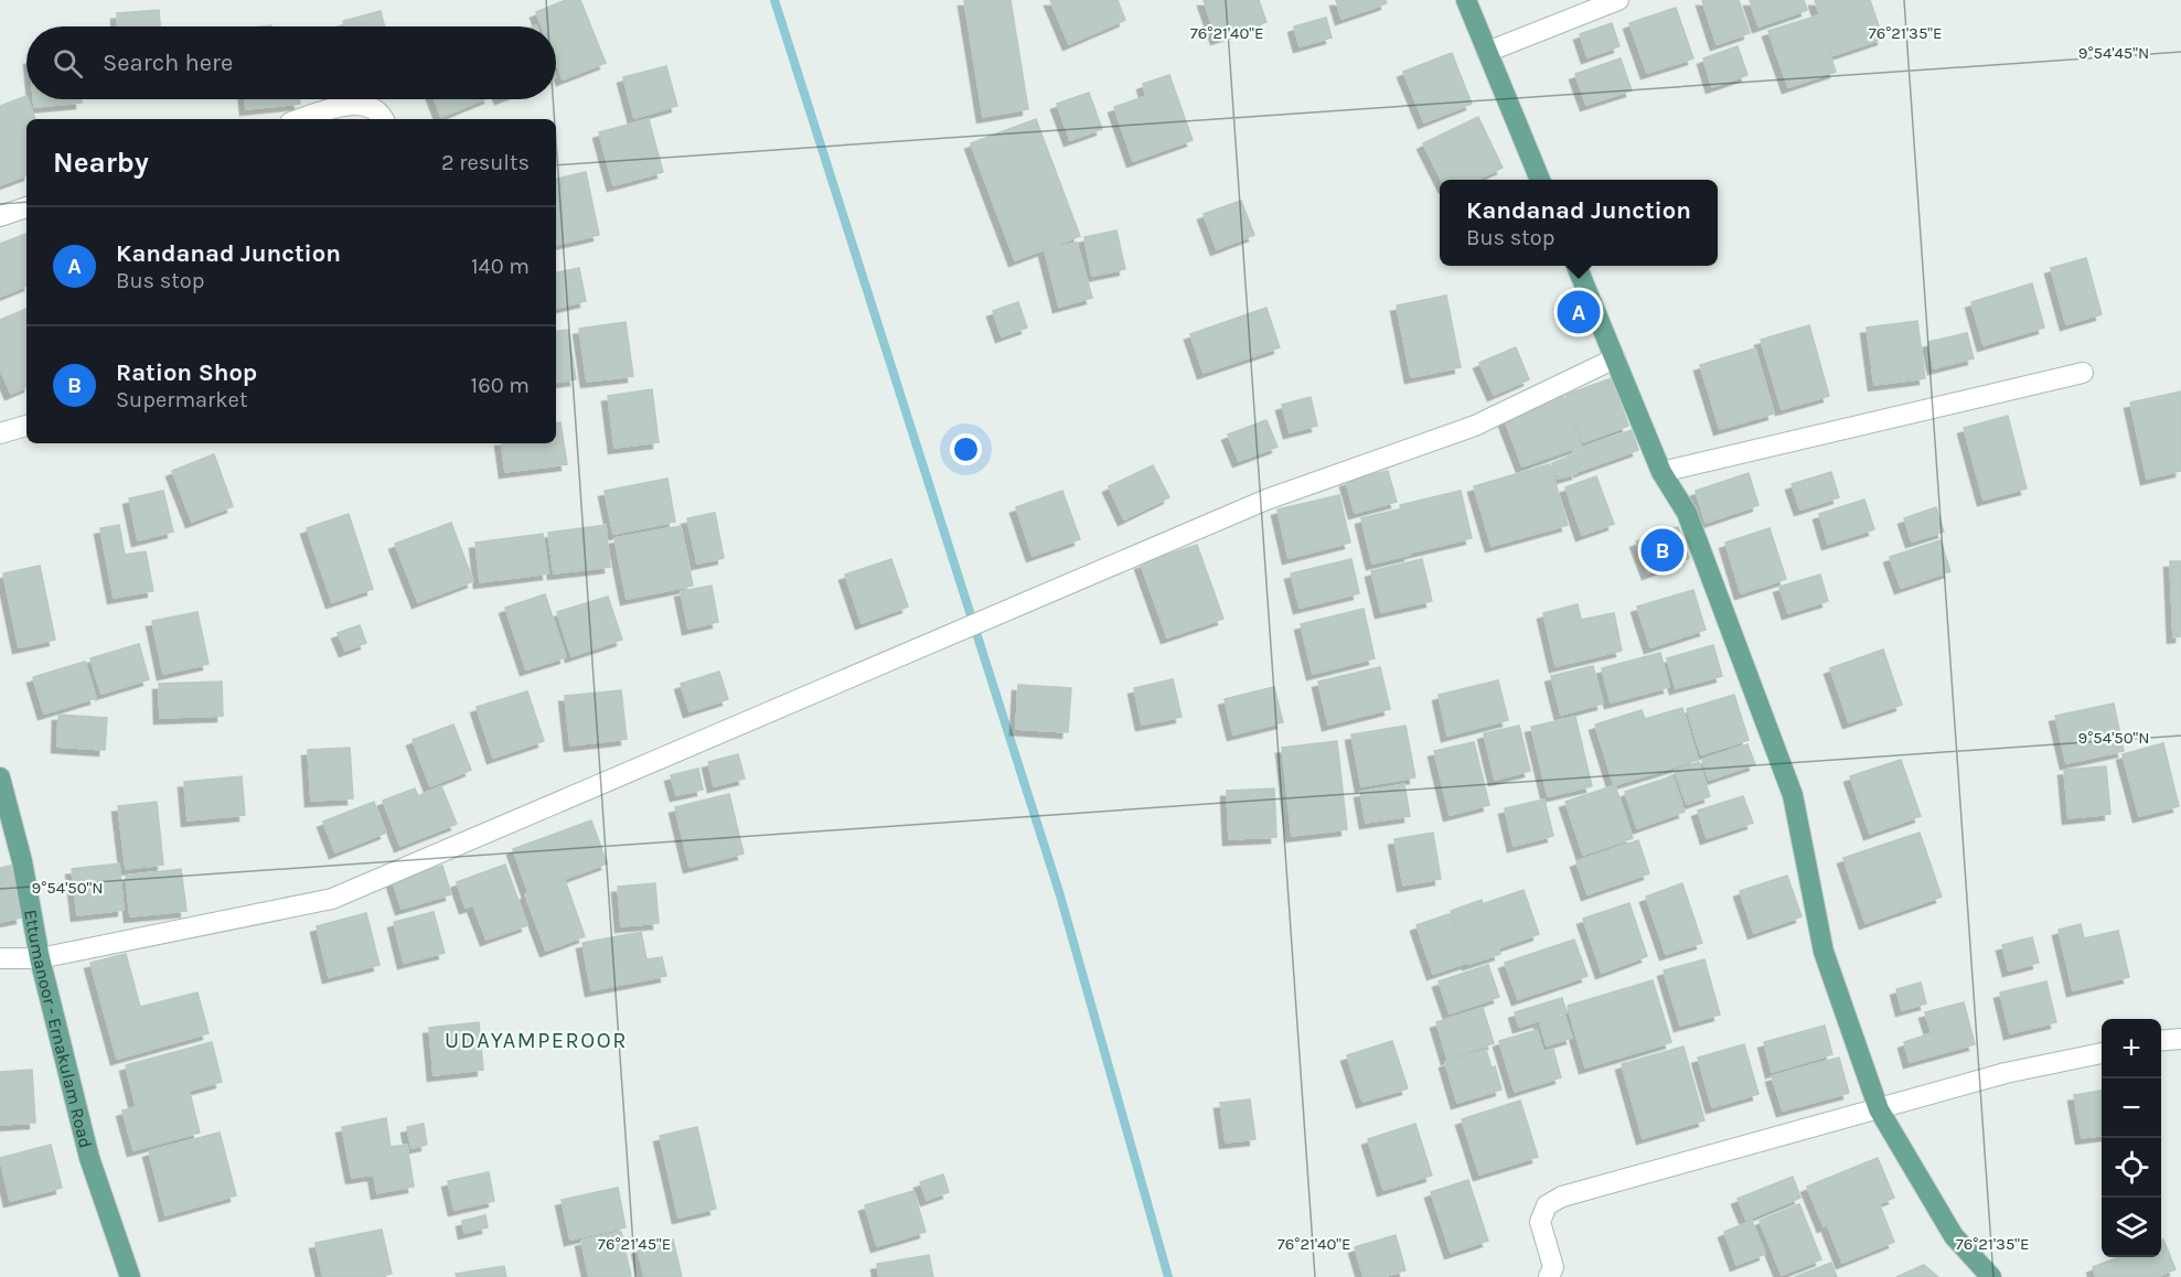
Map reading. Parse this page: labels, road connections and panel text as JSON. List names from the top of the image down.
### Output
{
  "streets": {
    "main road": ["Ettumanoor - Ernakulam Road"]
  },
  "districts": ["UDAYAMPEROOR"],
  "page": {
    "search": "Search here",
    "heading": ["Nearby", "2 results"],
    "popup": ["Kandanad Junction", "Bus stop"],
    "list": [
      {
        "mark": "A",
        "name": "Kandanad Junction",
        "note": "Bus stop",
        "value": "140 m"
      },
      {
        "mark": "B",
        "name": "Ration Shop",
        "note": "Supermarket",
        "value": "160 m"
      }
    ],
    "pins": ["A", "B"],
    "map_buttons": ["+", "−"]
  },
  "coordinates": [
    "76°21'40\"E",
    "76°21'35\"E",
    "9°54'45\"N",
    "9°54'50\"N",
    "76°21'45\"E"
  ]
}
